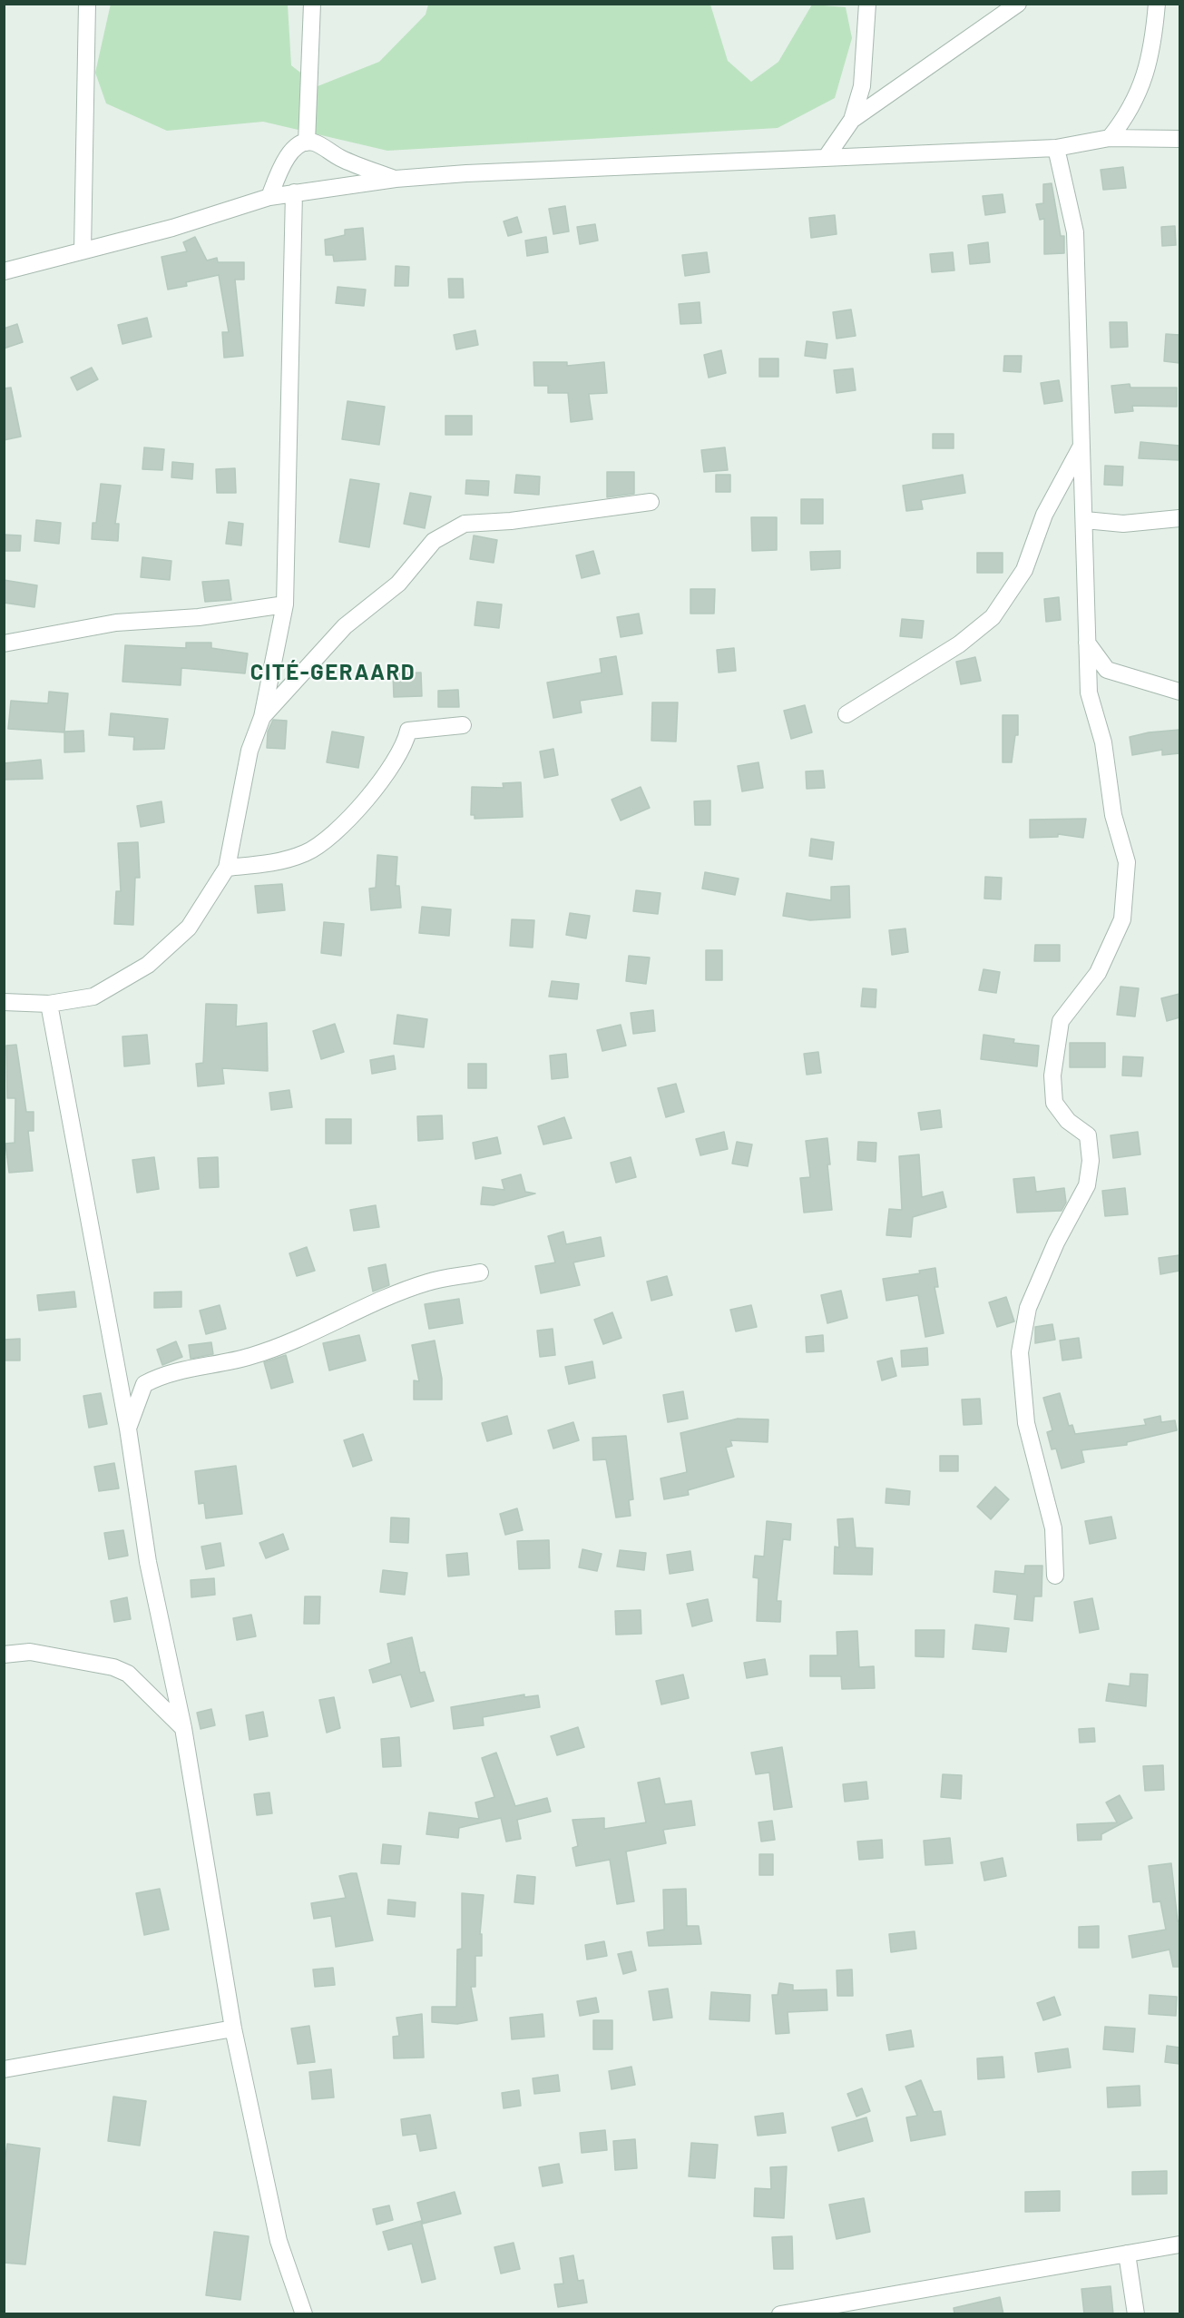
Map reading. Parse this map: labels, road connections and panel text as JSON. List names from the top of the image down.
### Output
{
  "districts": ["CITÉ-GERAARD"]
}
